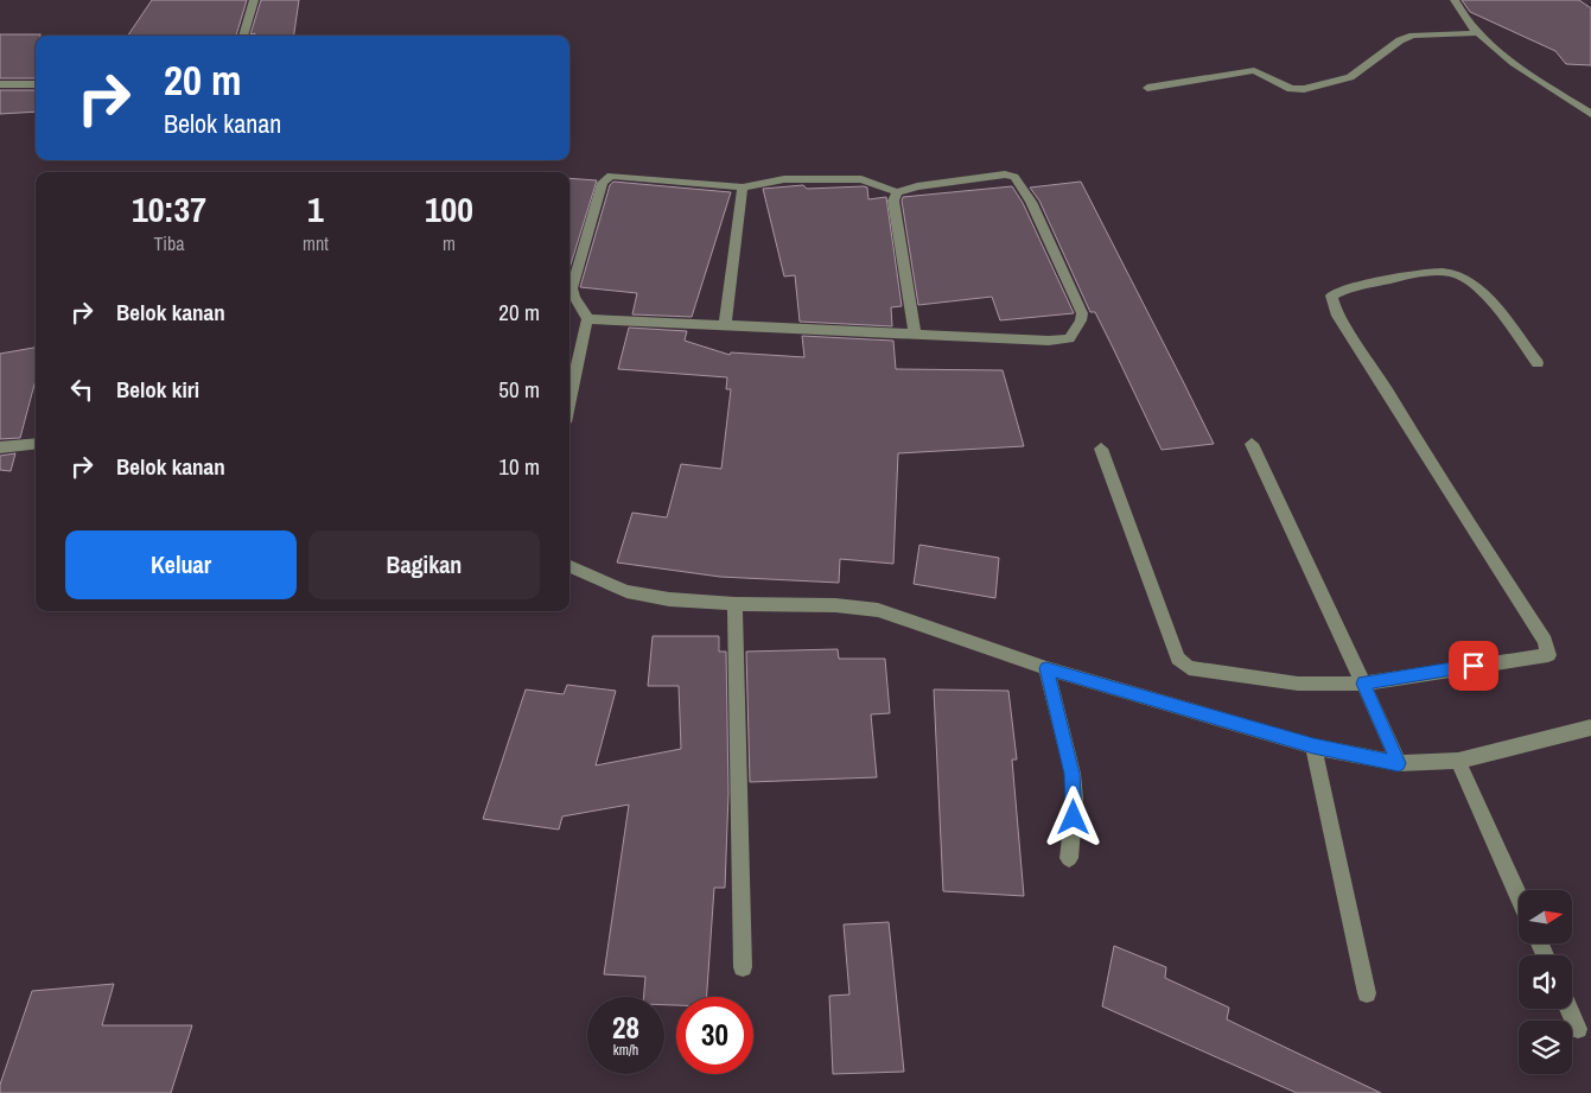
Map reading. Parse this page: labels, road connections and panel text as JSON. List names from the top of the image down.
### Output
{
  "north": "right",
  "page": {
    "turn": ["20 m", "Belok kanan"],
    "eta": [
      "10:37",
      "Tiba",
      "1",
      "mnt",
      "100",
      "m"
    ],
    "list": [
      {
        "name": "Belok kanan",
        "value": "20 m"
      },
      {
        "name": "Belok kiri",
        "value": "50 m"
      },
      {
        "name": "Belok kanan",
        "value": "10 m"
      }
    ],
    "buttons": ["Keluar", "Bagikan"],
    "speed": "28 km/h",
    "limit": "30"
  }
}
